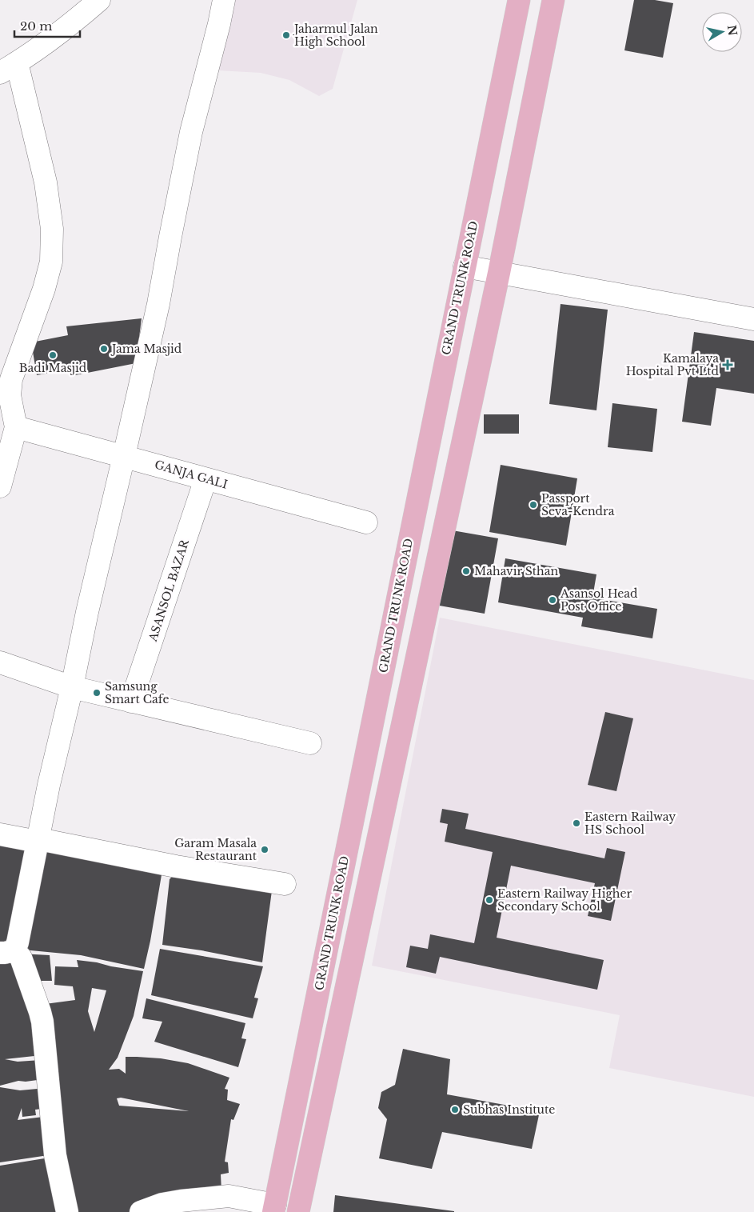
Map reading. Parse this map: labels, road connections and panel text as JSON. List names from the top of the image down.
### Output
{
  "streets": {
    "main road": ["GRAND TRUNK ROAD"],
    "street": ["GANJA GALI", "ASANSOL BAZAR"]
  },
  "crossings": [
    ["GANJA GALI", "ASANSOL BAZAR"]
  ],
  "places": {
    "other": [
      "Jaharmul Jalan High School",
      "Jama Masjid",
      "Badi Masjid",
      "Passport Seva-Kendra",
      "Mahavir Sthan",
      "Asansol Head Post Office",
      "Samsung Smart Cafe",
      "Eastern Railway HS School",
      "Garam Masala Restaurant",
      "Eastern Railway Higher Secondary School",
      "Subhas Institute"
    ],
    "health": ["Kamalaya Hospital Pvt Ltd"]
  },
  "scale_bar": "20 m",
  "north": "right"
}
